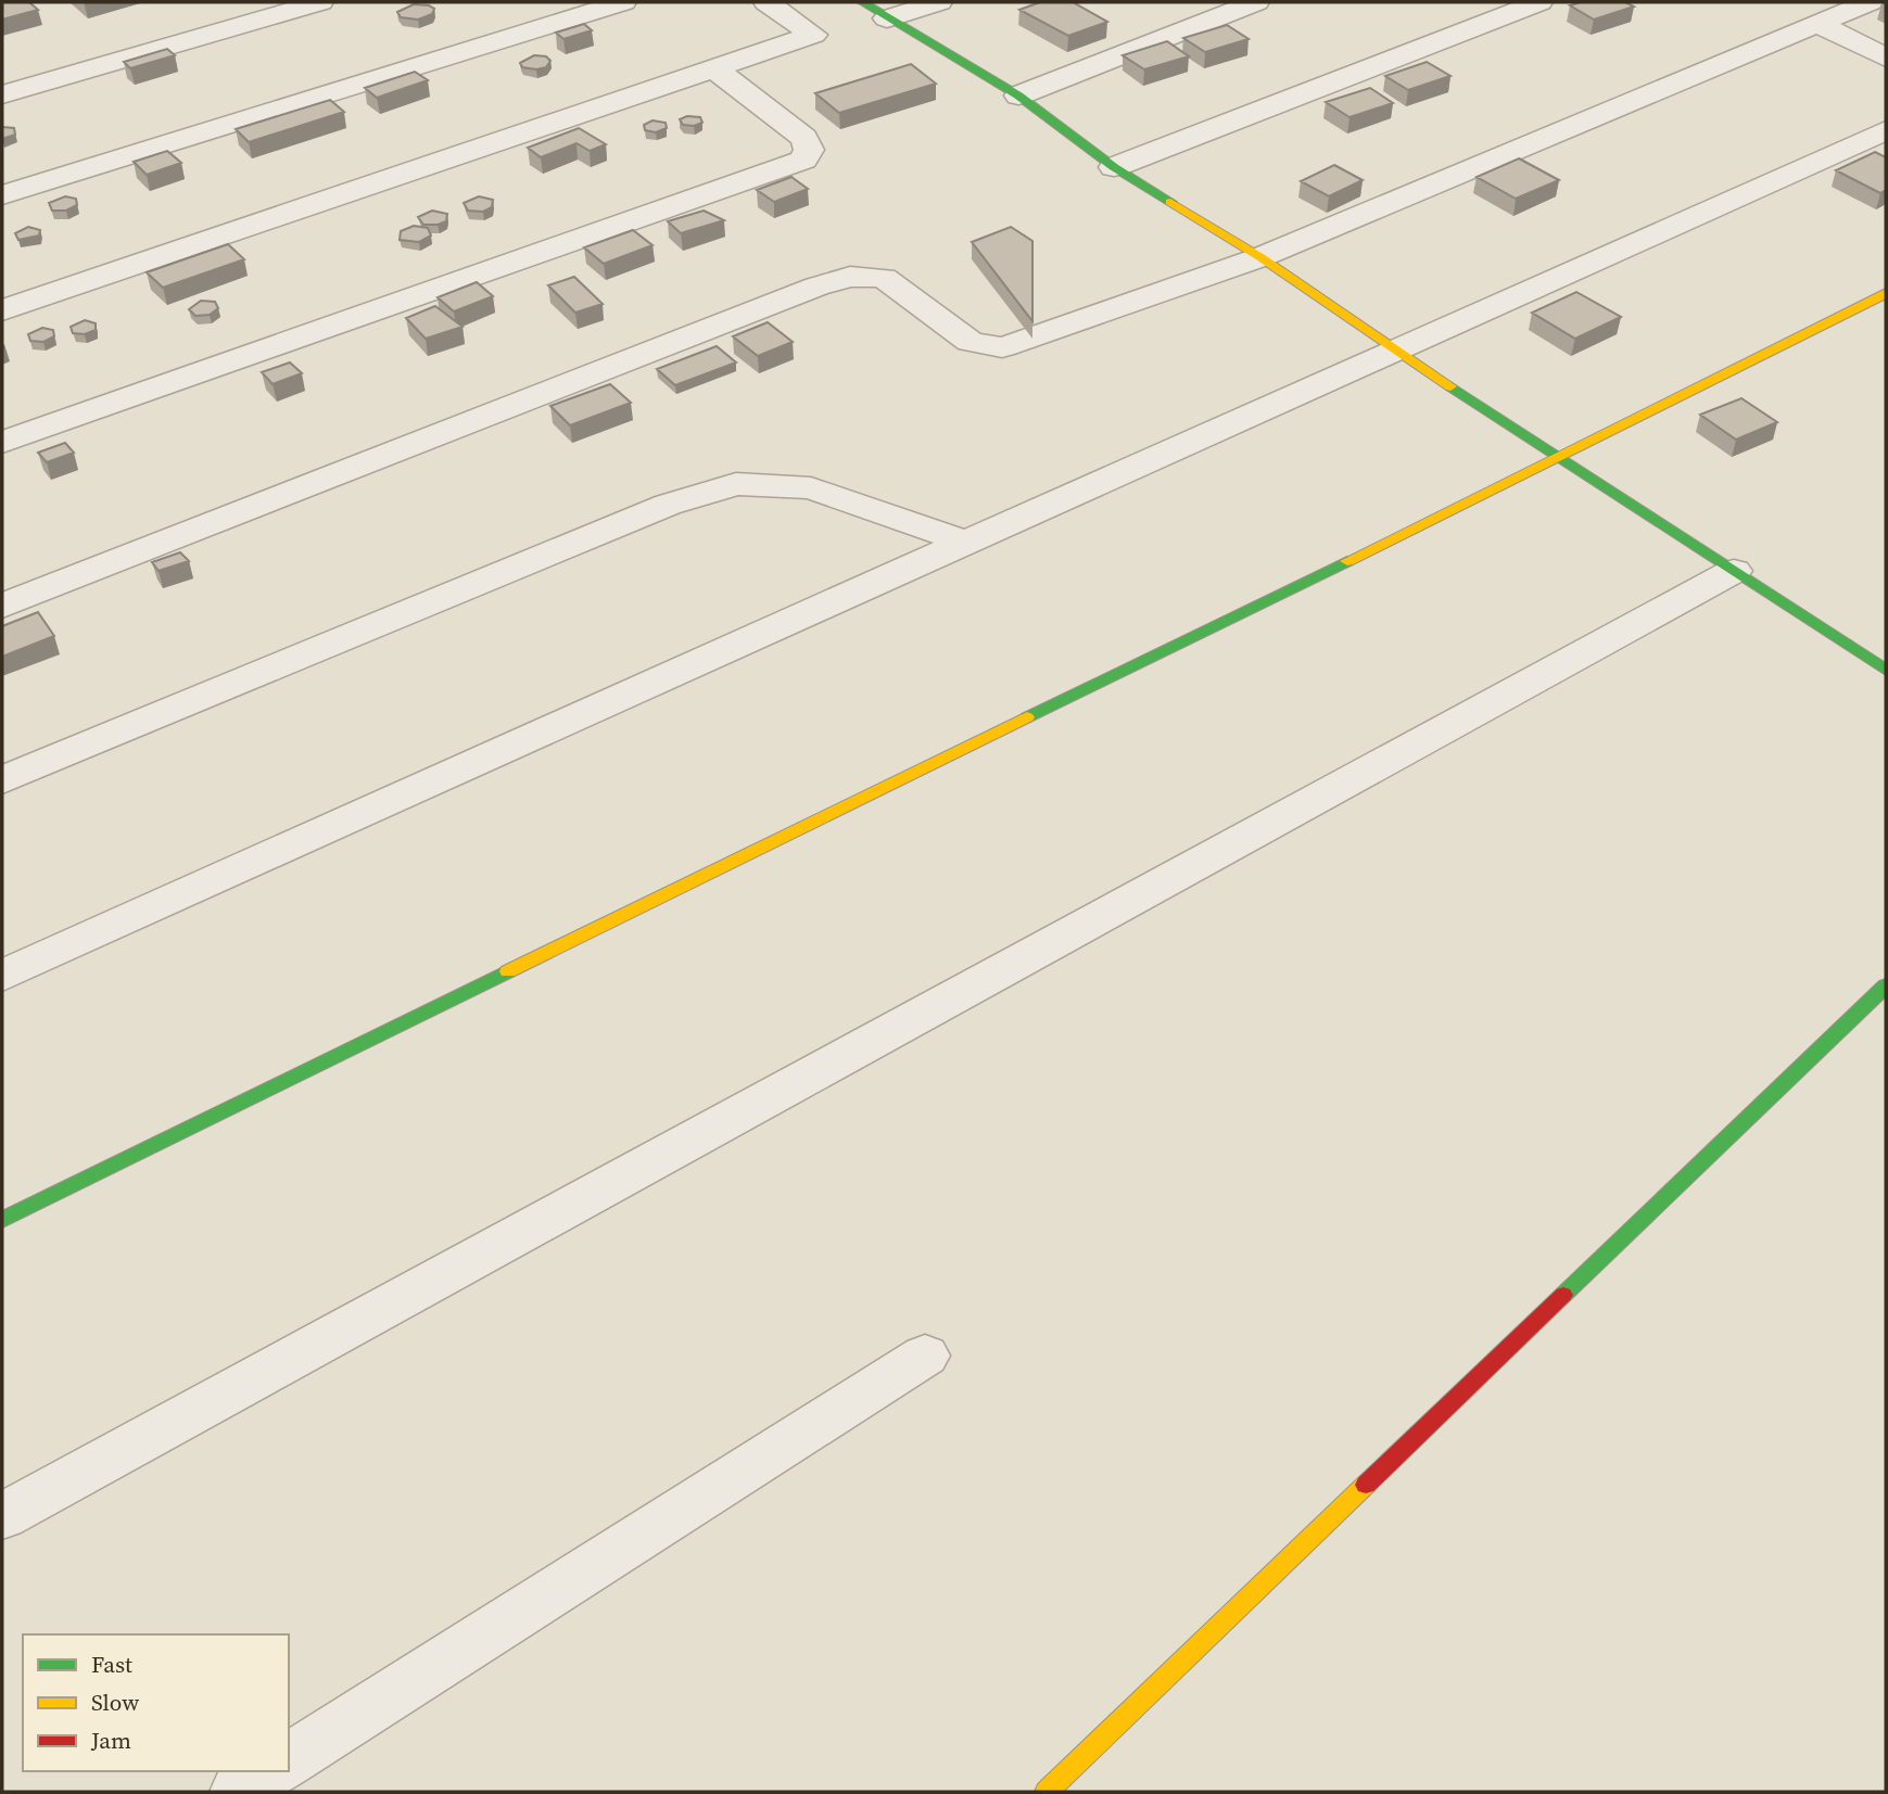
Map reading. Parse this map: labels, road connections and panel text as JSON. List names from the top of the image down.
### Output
{
  "legend": ["Fast", "Slow", "Jam"]
}
